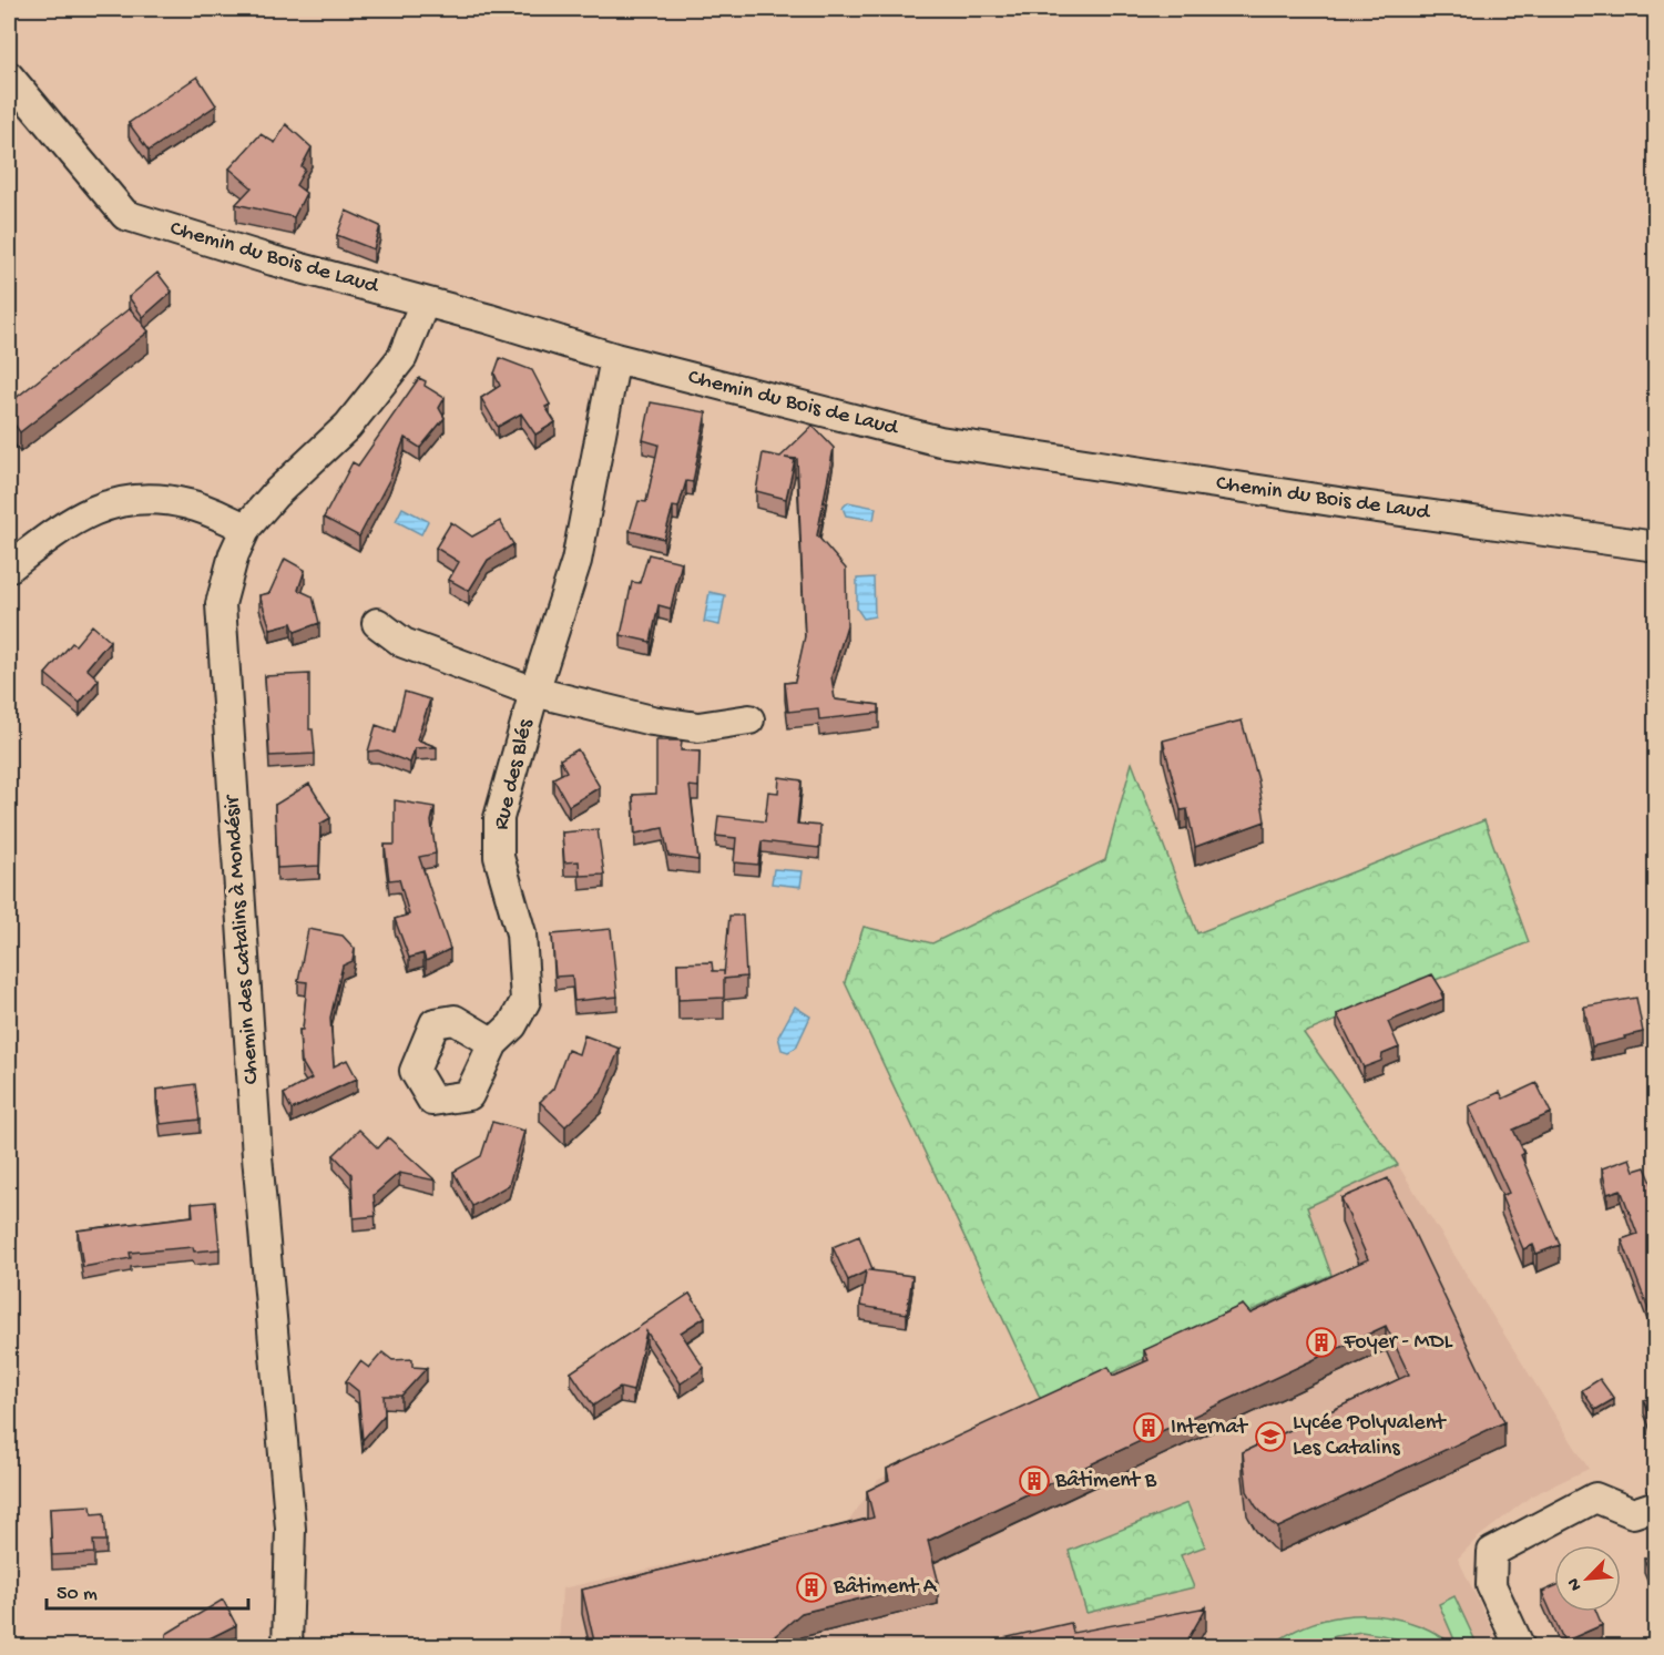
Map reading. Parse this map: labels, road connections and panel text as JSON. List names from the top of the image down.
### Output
{
  "streets": {
    "street": ["Chemin du Bois de Laud", "Rue des Blés", "Chemin des Catalins à Mondésir"]
  },
  "crossings": [
    ["Chemin du Bois de Laud", "Rue des Blés"],
    ["Chemin du Bois de Laud", "Chemin des Catalins à Mondésir"]
  ],
  "places": {
    "building": [
      "Foyer - MDL",
      "Internat",
      "Bâtiment B",
      "Bâtiment A"
    ],
    "school or university": ["Lycée Polyvalent Les Catalins"]
  },
  "scale_bar": "50 m",
  "north": "bottom left"
}
